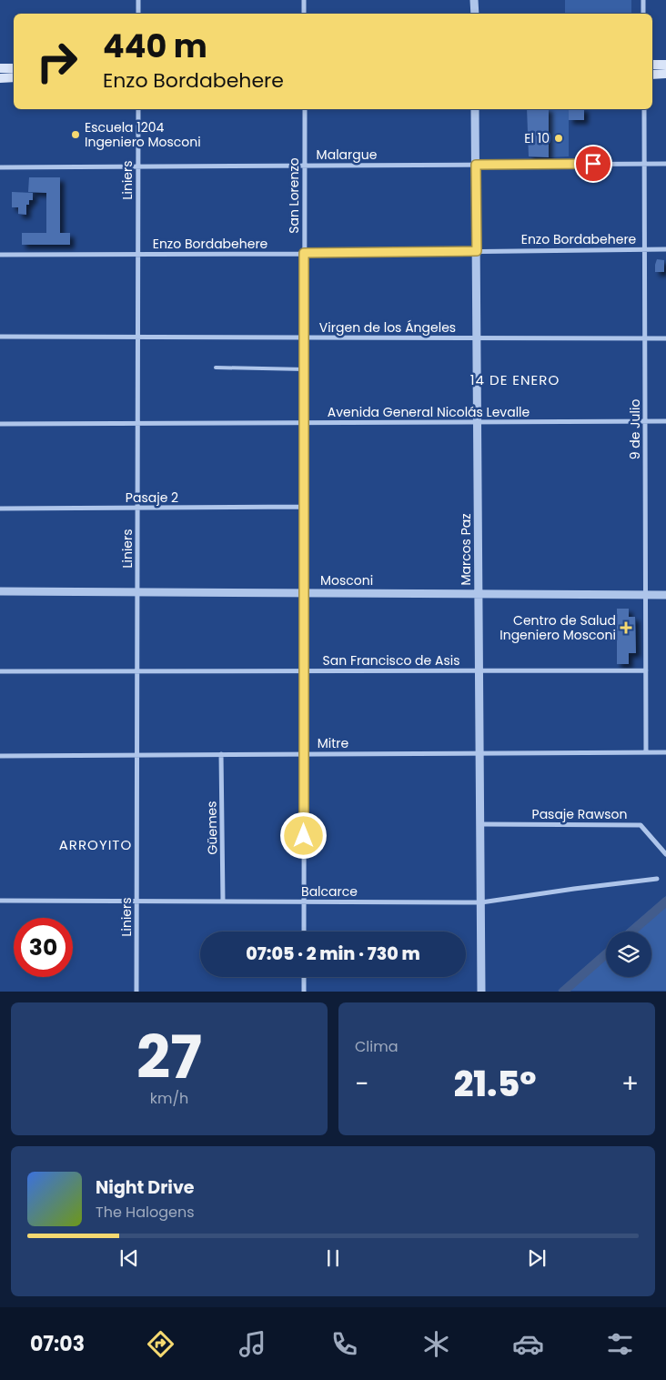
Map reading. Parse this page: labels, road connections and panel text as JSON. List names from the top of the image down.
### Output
{
  "streets": {
    "street": [
      "Malargue",
      "Liniers",
      "San Lorenzo",
      "Enzo Bordabehere",
      "Virgen de los Ángeles",
      "Avenida General Nicolás Levalle",
      "9 de Julio",
      "Pasaje 2",
      "Marcos Paz",
      "Mosconi",
      "San Francisco de Asis",
      "Mitre",
      "Pasaje Rawson",
      "Güemes",
      "Balcarce"
    ]
  },
  "crossings": [
    ["Malargue", "Liniers"],
    ["Malargue", "San Lorenzo"],
    ["Malargue", "9 de Julio"],
    ["Malargue", "Marcos Paz"],
    ["Liniers", "Enzo Bordabehere"],
    ["Liniers", "Virgen de los Ángeles"],
    ["Liniers", "Avenida General Nicolás Levalle"],
    ["Liniers", "Pasaje 2"],
    ["Liniers", "Mosconi"],
    ["Liniers", "San Francisco de Asis"],
    ["Liniers", "Mitre"],
    ["Liniers", "Balcarce"],
    ["San Lorenzo", "Enzo Bordabehere"],
    ["San Lorenzo", "Virgen de los Ángeles"],
    ["San Lorenzo", "Avenida General Nicolás Levalle"],
    ["San Lorenzo", "Pasaje 2"],
    ["San Lorenzo", "Mosconi"],
    ["San Lorenzo", "San Francisco de Asis"],
    ["San Lorenzo", "Mitre"],
    ["San Lorenzo", "Balcarce"],
    ["Enzo Bordabehere", "9 de Julio"],
    ["Enzo Bordabehere", "Marcos Paz"],
    ["Virgen de los Ángeles", "9 de Julio"],
    ["Virgen de los Ángeles", "Marcos Paz"],
    ["Avenida General Nicolás Levalle", "9 de Julio"],
    ["Avenida General Nicolás Levalle", "Marcos Paz"],
    ["9 de Julio", "Mosconi"],
    ["9 de Julio", "San Francisco de Asis"],
    ["9 de Julio", "Mitre"],
    ["Marcos Paz", "Mosconi"],
    ["Marcos Paz", "San Francisco de Asis"],
    ["Marcos Paz", "Mitre"],
    ["Marcos Paz", "Pasaje Rawson"],
    ["Marcos Paz", "Balcarce"],
    ["Mitre", "Güemes"],
    ["Güemes", "Balcarce"]
  ],
  "districts": ["14 DE ENERO", "ARROYITO"],
  "places": {
    "other": ["Escuela 1204 Ingeniero Mosconi", "El 10"],
    "health": ["Centro de Salud Ingeniero Mosconi"]
  },
  "page": {
    "turn": ["440 m", "Enzo Bordabehere"],
    "limit": "30",
    "trip": "07:05 · 2 min · 730 m",
    "tile": [
      ["27", "km/h"],
      "Clima"
    ],
    "heat": ["−", "21.5°", "+"],
    "song": ["Night Drive", "The Halogens"],
    "tabs": "07:03"
  }
}
